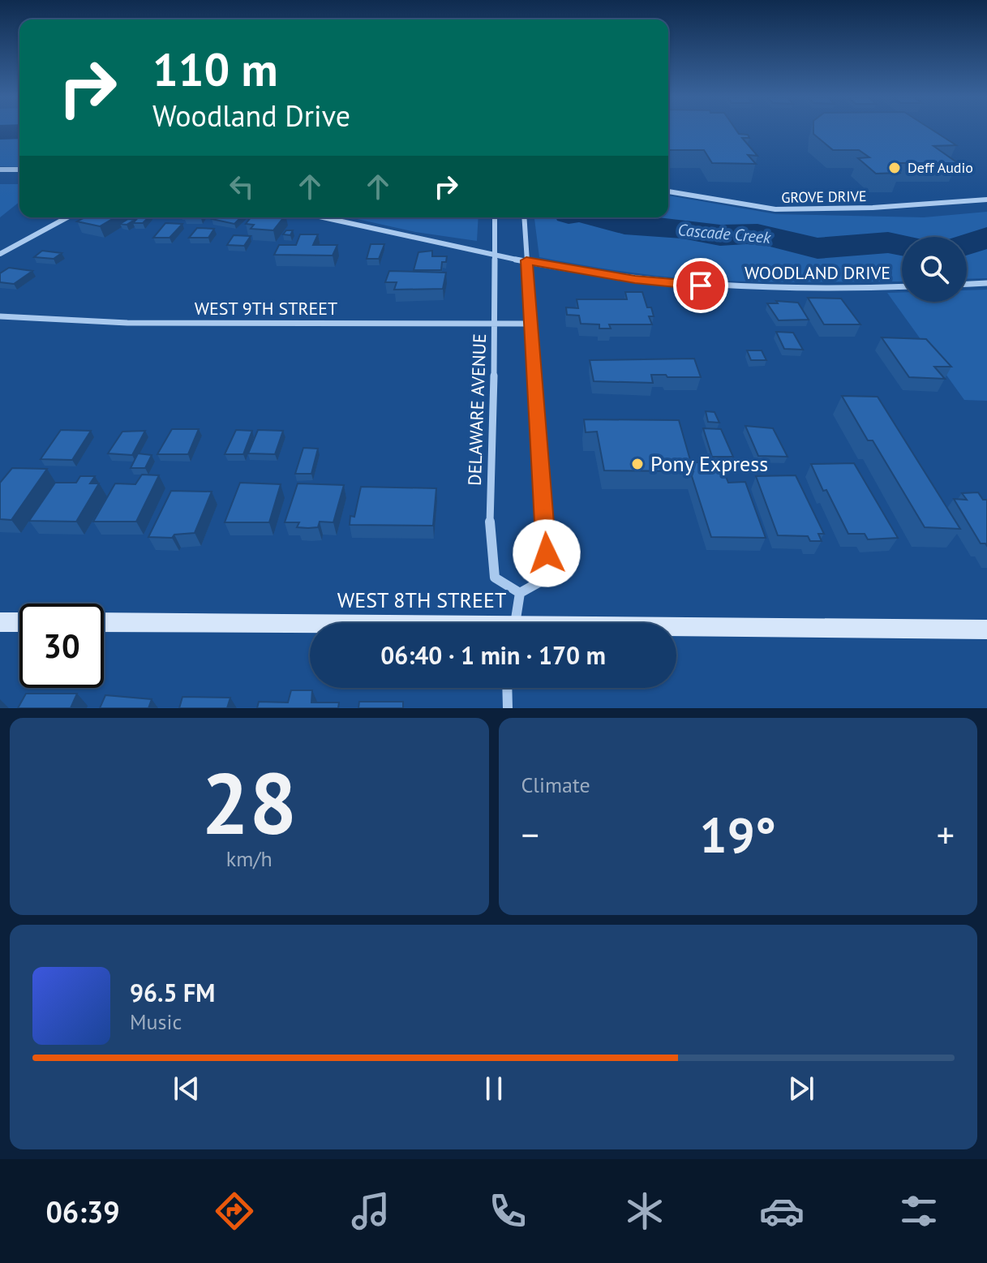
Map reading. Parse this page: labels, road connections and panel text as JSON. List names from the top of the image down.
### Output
{
  "streets": {
    "main road": ["WEST 8TH STREET"],
    "street": [
      "GROVE DRIVE",
      "WOODLAND DRIVE",
      "WEST 9TH STREET",
      "DELAWARE AVENUE"
    ]
  },
  "crossings": [
    ["WOODLAND DRIVE", "DELAWARE AVENUE"],
    ["WEST 9TH STREET", "DELAWARE AVENUE"]
  ],
  "water": ["Cascade Creek"],
  "places": ["Deff Audio", "Pony Express"],
  "page": {
    "turn": ["110 m", "Woodland Drive"],
    "limit": "30",
    "trip": "06:40 · 1 min · 170 m",
    "tile": [
      ["28", "km/h"],
      "Climate"
    ],
    "heat": ["−", "19°", "+"],
    "song": ["96.5 FM", "Music"],
    "tabs": "06:39"
  }
}
